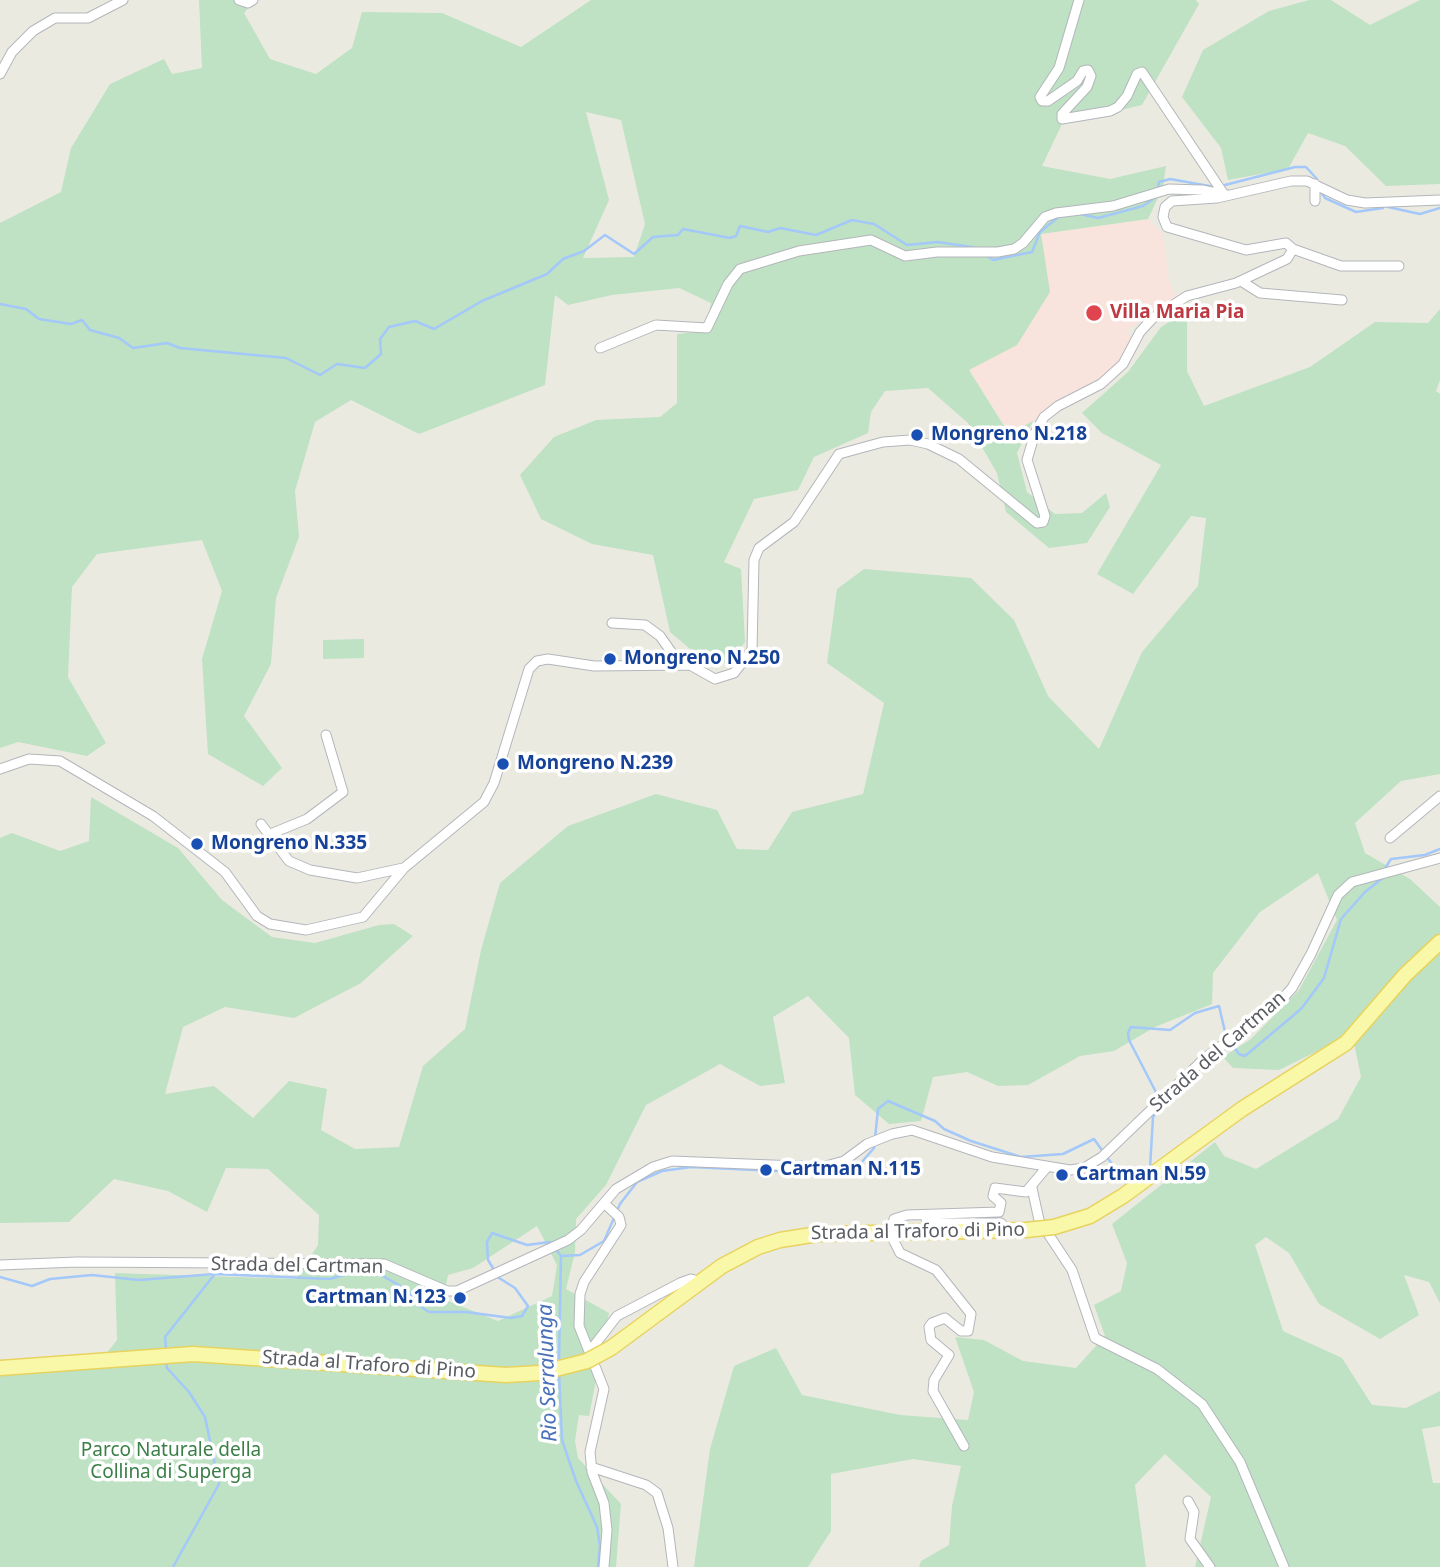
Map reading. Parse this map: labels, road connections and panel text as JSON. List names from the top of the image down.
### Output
{
  "streets": {
    "main road": ["Strada al Traforo di Pino"],
    "street": ["Strada del Cartman"]
  },
  "water": ["Rio Serralunga"],
  "parks": ["Parco Naturale della Collina di Superga"],
  "places": [
    "Villa Maria Pia",
    "Mongreno N.218",
    "Mongreno N.250",
    "Mongreno N.239",
    "Mongreno N.335",
    "Cartman N.115",
    "Cartman N.59",
    "Cartman N.123"
  ]
}
